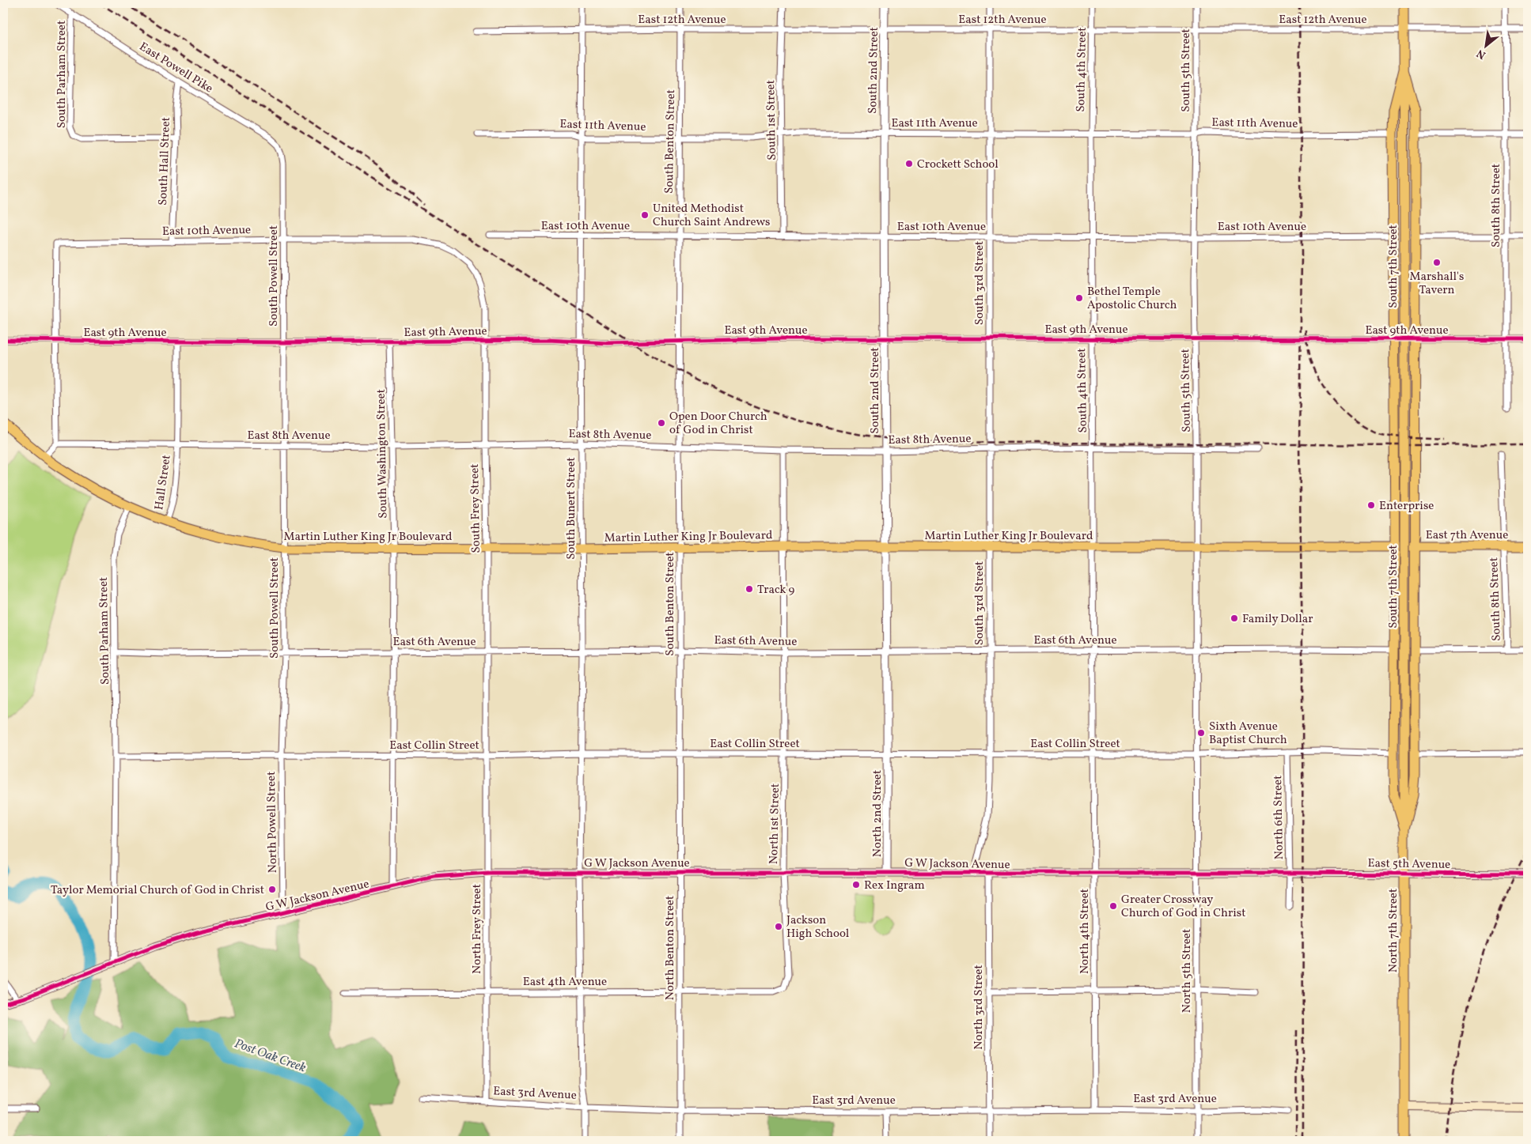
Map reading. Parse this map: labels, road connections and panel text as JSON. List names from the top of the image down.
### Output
{
  "streets": {
    "main road": [
      "South 7th Street",
      "East 7th Avenue",
      "Martin Luther King Jr Boulevard",
      "North 7th Street"
    ],
    "street": [
      "East 12th Avenue",
      "East Powell Pike",
      "South 4th Street",
      "South 2nd Street",
      "South 5th Street",
      "South Parham Street",
      "South 1st Street",
      "East 11th Avenue",
      "South Benton Street",
      "South Hall Street",
      "South 8th Street",
      "East 10th Avenue",
      "South Powell Street",
      "South 3rd Street",
      "East 9th Avenue",
      "East 8th Avenue",
      "South Washington Street",
      "Hall Street",
      "South Frey Street",
      "South Bunert Street",
      "East 6th Avenue",
      "East Collin Street",
      "North 2nd Street",
      "North 6th Street",
      "North Powell Street",
      "North 1st Street",
      "G W Jackson Avenue",
      "East 5th Avenue",
      "North Frey Street",
      "North 4th Street",
      "North Benton Street",
      "North 5th Street",
      "East 4th Avenue",
      "North 3rd Street",
      "East 3rd Avenue"
    ]
  },
  "crossings": [
    ["East 12th Avenue", "South 4th Street"],
    ["East 12th Avenue", "South 2nd Street"],
    ["East 12th Avenue", "South 5th Street"],
    ["East 12th Avenue", "South 1st Street"],
    ["East 12th Avenue", "South Benton Street"],
    ["East 12th Avenue", "South 8th Street"],
    ["East 12th Avenue", "South 7th Street"],
    ["East 12th Avenue", "South 3rd Street"],
    ["East 12th Avenue", "South Bunert Street"],
    ["East Powell Pike", "South Parham Street"],
    ["East Powell Pike", "South Hall Street"],
    ["East Powell Pike", "South Powell Street"],
    ["South 4th Street", "East 11th Avenue"],
    ["South 4th Street", "East 10th Avenue"],
    ["South 4th Street", "East 9th Avenue"],
    ["South 4th Street", "East 8th Avenue"],
    ["South 4th Street", "Martin Luther King Jr Boulevard"],
    ["South 4th Street", "East 6th Avenue"],
    ["South 4th Street", "East Collin Street"],
    ["South 4th Street", "North 4th Street"],
    ["South 2nd Street", "East 11th Avenue"],
    ["South 2nd Street", "East 10th Avenue"],
    ["South 2nd Street", "East 9th Avenue"],
    ["South 2nd Street", "East 8th Avenue"],
    ["South 2nd Street", "Martin Luther King Jr Boulevard"],
    ["South 2nd Street", "East 6th Avenue"],
    ["South 2nd Street", "East Collin Street"],
    ["South 2nd Street", "North 2nd Street"],
    ["South 5th Street", "East 11th Avenue"],
    ["South 5th Street", "East 10th Avenue"],
    ["South 5th Street", "East 9th Avenue"],
    ["South 5th Street", "East 8th Avenue"],
    ["South 5th Street", "Martin Luther King Jr Boulevard"],
    ["South 5th Street", "East 6th Avenue"],
    ["South 5th Street", "East Collin Street"],
    ["South 5th Street", "North 5th Street"],
    ["South Parham Street", "South Hall Street"],
    ["South Parham Street", "Martin Luther King Jr Boulevard"],
    ["South Parham Street", "East 6th Avenue"],
    ["South Parham Street", "East Collin Street"],
    ["South Parham Street", "G W Jackson Avenue"],
    ["South 1st Street", "East 11th Avenue"],
    ["South 1st Street", "East 10th Avenue"],
    ["East 11th Avenue", "South Benton Street"],
    ["East 11th Avenue", "South 3rd Street"],
    ["East 11th Avenue", "South Bunert Street"],
    ["South Benton Street", "East 10th Avenue"],
    ["South Benton Street", "East 9th Avenue"],
    ["South Benton Street", "East 8th Avenue"],
    ["South Benton Street", "Martin Luther King Jr Boulevard"],
    ["South Benton Street", "East 6th Avenue"],
    ["South Benton Street", "East Collin Street"],
    ["South Benton Street", "North Benton Street"],
    ["South Hall Street", "East 10th Avenue"],
    ["South 8th Street", "East 9th Avenue"],
    ["South 8th Street", "East 7th Avenue"],
    ["East 10th Avenue", "South Powell Street"],
    ["East 10th Avenue", "South 3rd Street"],
    ["East 10th Avenue", "East 9th Avenue"],
    ["East 10th Avenue", "South Frey Street"],
    ["East 10th Avenue", "South Bunert Street"],
    ["South 7th Street", "North 7th Street"],
    ["South Powell Street", "East 9th Avenue"],
    ["South Powell Street", "East 8th Avenue"],
    ["South Powell Street", "Martin Luther King Jr Boulevard"],
    ["South Powell Street", "East 6th Avenue"],
    ["South Powell Street", "East Collin Street"],
    ["South Powell Street", "North Powell Street"],
    ["South 3rd Street", "East 9th Avenue"],
    ["South 3rd Street", "East 8th Avenue"],
    ["South 3rd Street", "Martin Luther King Jr Boulevard"],
    ["South 3rd Street", "East 6th Avenue"],
    ["South 3rd Street", "East Collin Street"],
    ["East 9th Avenue", "South Washington Street"],
    ["East 9th Avenue", "South Frey Street"],
    ["East 9th Avenue", "South Bunert Street"],
    ["East 8th Avenue", "South Washington Street"],
    ["East 8th Avenue", "Hall Street"],
    ["East 8th Avenue", "South Frey Street"],
    ["East 8th Avenue", "South Bunert Street"],
    ["South Washington Street", "Martin Luther King Jr Boulevard"],
    ["South Washington Street", "East 6th Avenue"],
    ["South Washington Street", "East Collin Street"],
    ["South Washington Street", "G W Jackson Avenue"],
    ["Hall Street", "Martin Luther King Jr Boulevard"],
    ["South Frey Street", "Martin Luther King Jr Boulevard"],
    ["South Frey Street", "East 6th Avenue"],
    ["South Frey Street", "East Collin Street"],
    ["South Frey Street", "North Frey Street"],
    ["South Bunert Street", "Martin Luther King Jr Boulevard"],
    ["South Bunert Street", "East 6th Avenue"],
    ["South Bunert Street", "East Collin Street"],
    ["South Bunert Street", "G W Jackson Avenue"],
    ["South Bunert Street", "East 4th Avenue"],
    ["South Bunert Street", "East 3rd Avenue"],
    ["East 7th Avenue", "Martin Luther King Jr Boulevard"],
    ["East Collin Street", "North 2nd Street"],
    ["East Collin Street", "North 6th Street"],
    ["East Collin Street", "North Powell Street"],
    ["East Collin Street", "North 1st Street"],
    ["East Collin Street", "North Frey Street"],
    ["East Collin Street", "North 4th Street"],
    ["East Collin Street", "North Benton Street"],
    ["East Collin Street", "North 5th Street"],
    ["North 2nd Street", "G W Jackson Avenue"],
    ["North 6th Street", "G W Jackson Avenue"],
    ["North 6th Street", "East 5th Avenue"],
    ["North Powell Street", "G W Jackson Avenue"],
    ["North 1st Street", "G W Jackson Avenue"],
    ["North 1st Street", "East 4th Avenue"],
    ["G W Jackson Avenue", "East 5th Avenue"],
    ["G W Jackson Avenue", "North Frey Street"],
    ["G W Jackson Avenue", "North 4th Street"],
    ["G W Jackson Avenue", "North Benton Street"],
    ["G W Jackson Avenue", "North 5th Street"],
    ["G W Jackson Avenue", "North 3rd Street"],
    ["East 5th Avenue", "North 7th Street"],
    ["North Frey Street", "East 4th Avenue"],
    ["North Frey Street", "East 3rd Avenue"],
    ["North 4th Street", "East 3rd Avenue"],
    ["North Benton Street", "East 4th Avenue"],
    ["North Benton Street", "East 3rd Avenue"],
    ["North 5th Street", "East 3rd Avenue"],
    ["North 3rd Street", "East 3rd Avenue"]
  ],
  "water": ["Post Oak Creek"],
  "places": [
    "Crockett School",
    "United Methodist Church Saint Andrews",
    "Marshall's Tavern",
    "Bethel Temple Apostolic Church",
    "Open Door Church of God in Christ",
    "Enterprise",
    "Track 9",
    "Family Dollar",
    "Sixth Avenue Baptist Church",
    "Rex Ingram",
    "Taylor Memorial Church of God in Christ",
    "Greater Crossway Church of God in Christ",
    "Jackson High School"
  ],
  "north": "bottom left"
}
